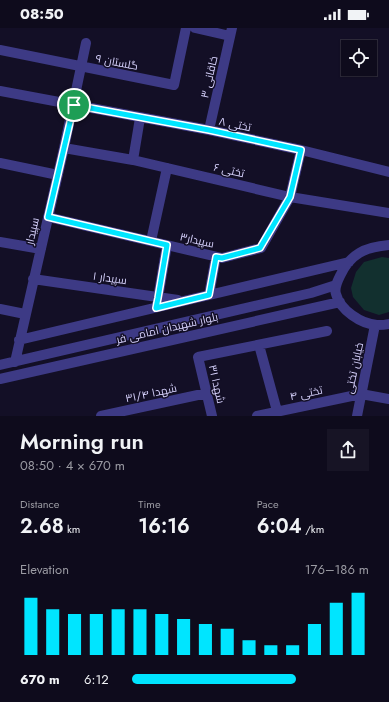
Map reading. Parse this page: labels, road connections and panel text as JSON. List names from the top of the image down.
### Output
{
  "streets": {
    "street": [
      "گلستان ۹",
      "خاقانی ۳",
      "تختی ۸",
      "تختی ۶",
      "سپیدار",
      "سپیدار۳",
      "سپیدار ۱",
      "بلوار شهیدان امامی فر",
      "خیابان تختی",
      "شهدا ۳۱",
      "شهدا ۳۱/۴",
      "تختی ۴"
    ]
  },
  "crossings": [
    ["گلستان ۹", "سپیدار"],
    ["خاقانی ۳", "تختی ۸"],
    ["تختی ۸", "سپیدار"],
    ["تختی ۸", "سپیدار۳"],
    ["تختی ۶", "سپیدار"],
    ["تختی ۶", "سپیدار۳"],
    ["سپیدار", "سپیدار۳"],
    ["سپیدار", "سپیدار ۱"],
    ["سپیدار", "بلوار شهیدان امامی فر"],
    ["خیابان تختی", "تختی ۴"],
    ["شهدا ۳۱", "شهدا ۳۱/۴"]
  ],
  "page": {
    "status": "08:50",
    "heading": ["Morning run", "08:50 · 4 × 670 m"],
    "stats": [
      ["Distance", "2.68 km"],
      ["Time", "16:16"],
      ["Pace", "6:04 /km"]
    ],
    "chart": ["Elevation", "176–186 m"],
    "list": [
      {
        "name": "670 m",
        "note": "6:12"
      }
    ]
  }
}
